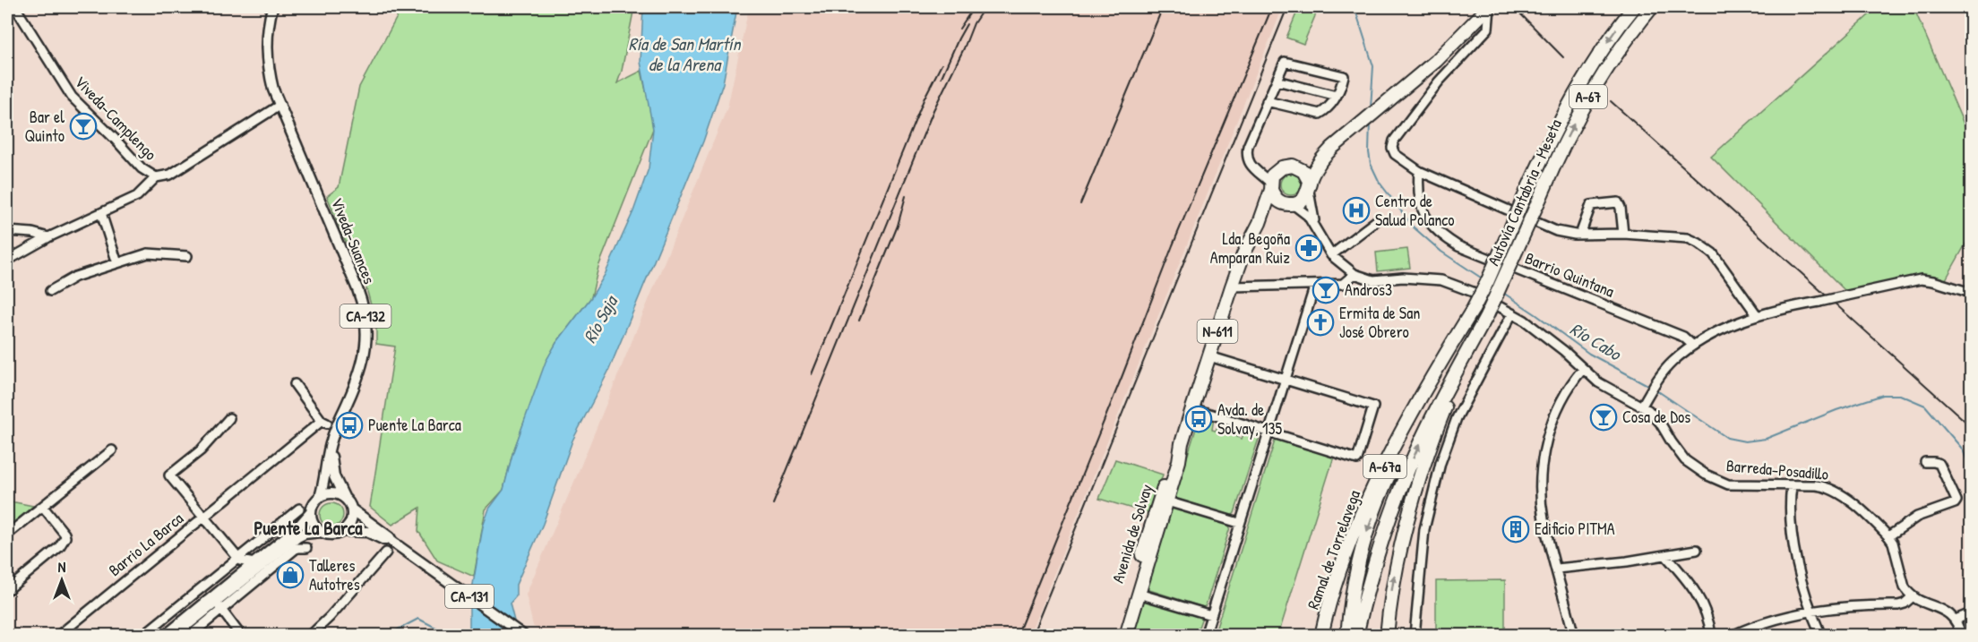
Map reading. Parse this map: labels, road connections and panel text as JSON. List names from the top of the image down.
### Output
{
  "streets": {
    "highway": [
      "A-67",
      "Autovía Cantabria - Meseta",
      "N-611",
      "A-67a",
      "Avenida de Solvay",
      "Ramal de Torrelavega"
    ],
    "main road": ["Viveda-Suances", "CA-132", "CA-131"],
    "street": [
      "Viveda-Camplengo",
      "Barrio Quintana",
      "Barreda-Posadillo",
      "Barrio La Barca"
    ]
  },
  "crossings": [
    ["A-67", "Autovía Cantabria - Meseta"],
    ["A-67", "A-67a"],
    ["A-67", "Ramal de Torrelavega"],
    ["Viveda-Camplengo", "Viveda-Suances"],
    ["Viveda-Camplengo", "CA-132"],
    ["Autovía Cantabria - Meseta", "A-67a"],
    ["Autovía Cantabria - Meseta", "Ramal de Torrelavega"],
    ["Viveda-Suances", "CA-132"],
    ["Viveda-Suances", "CA-131"],
    ["N-611", "Barreda-Posadillo"],
    ["N-611", "Avenida de Solvay"]
  ],
  "districts": ["Puente La Barca"],
  "water": ["Ría de San Martín de la Arena", "Río Saja", "Río Cabo"],
  "places": {
    "bar": ["Bar el Quinto", "Andros3", "Cosa de Dos"],
    "hospital": ["Centro de Salud Polanco"],
    "pharmacy": ["Lda. Begoña Amparan Ruiz"],
    "church": ["Ermita de San José Obrero"],
    "bus stop": ["Avda. de Solvay, 135", "Puente La Barca"],
    "building": ["Edificio PITMA"],
    "shop": ["Talleres Autotres"]
  },
  "north": "top"
}
